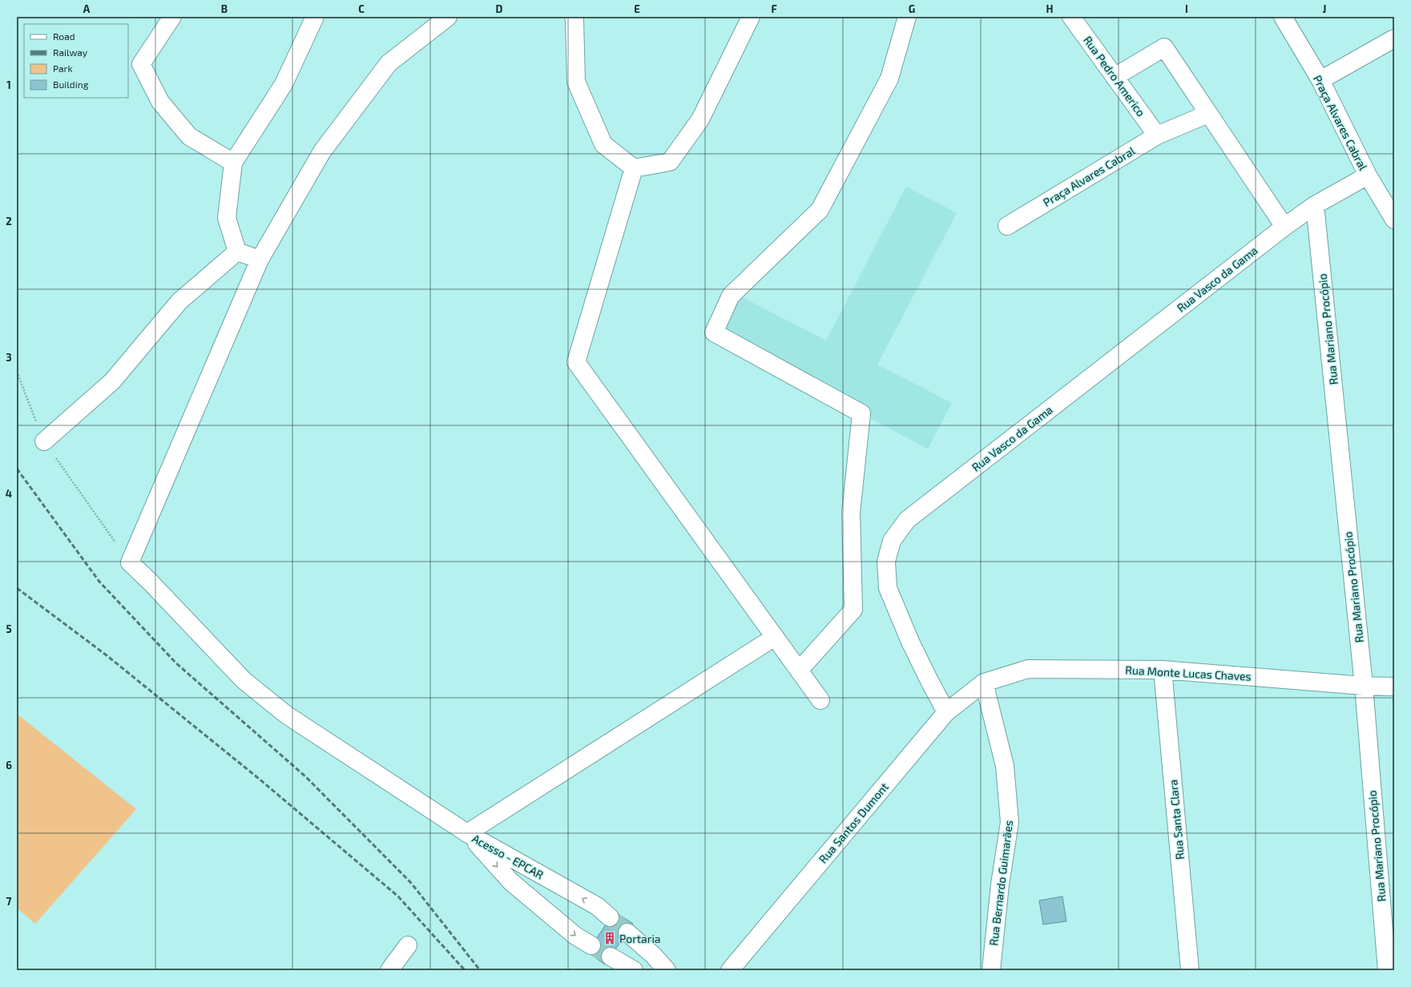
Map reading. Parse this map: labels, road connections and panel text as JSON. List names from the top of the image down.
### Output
{
  "streets": {
    "street": [
      "Rua Pedro Americo",
      "Praça Alvares Cabral",
      "Rua Vasco da Gama",
      "Rua Mariano Procópio",
      "Rua Monte Lucas Chaves",
      "Rua Santa Clara",
      "Rua Santos Dumont",
      "Acesso - EPCAR",
      "Rua Bernardo Guimarães"
    ]
  },
  "crossings": [
    ["Rua Pedro Americo", "Praça Alvares Cabral"],
    ["Praça Alvares Cabral", "Rua Vasco da Gama"],
    ["Praça Alvares Cabral", "Rua Mariano Procópio"],
    ["Rua Vasco da Gama", "Rua Santos Dumont"],
    ["Rua Mariano Procópio", "Rua Monte Lucas Chaves"],
    ["Rua Monte Lucas Chaves", "Rua Santa Clara"],
    ["Rua Monte Lucas Chaves", "Rua Santos Dumont"],
    ["Rua Monte Lucas Chaves", "Rua Bernardo Guimarães"],
    ["Rua Santos Dumont", "Rua Bernardo Guimarães"]
  ],
  "places": {
    "building": ["Portaria"]
  },
  "legend": [
    "Road",
    "Railway",
    "Park",
    "Building"
  ],
  "grid": {
    "columns": [
      "A",
      "B",
      "C",
      "D",
      "E",
      "F",
      "G",
      "H",
      "I",
      "J"
    ],
    "rows": [
      "1",
      "2",
      "3",
      "4",
      "5",
      "6",
      "7"
    ]
  }
}
